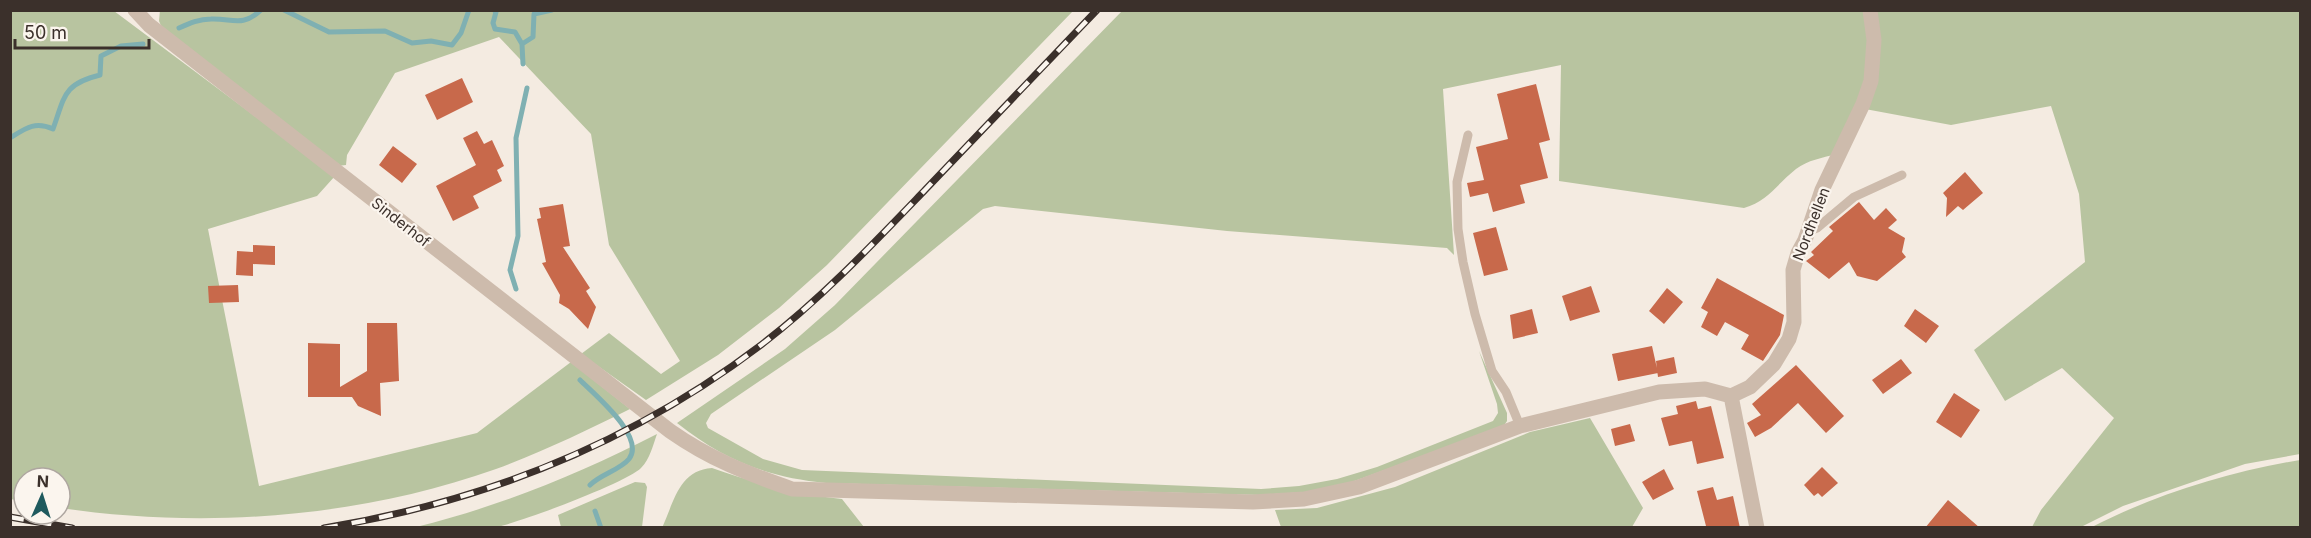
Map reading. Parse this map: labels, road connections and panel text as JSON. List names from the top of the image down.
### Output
{
  "streets": {
    "street": ["Sinderhof", "Nordhellen"]
  },
  "scale_bar": "50 m",
  "north": "top"
}
